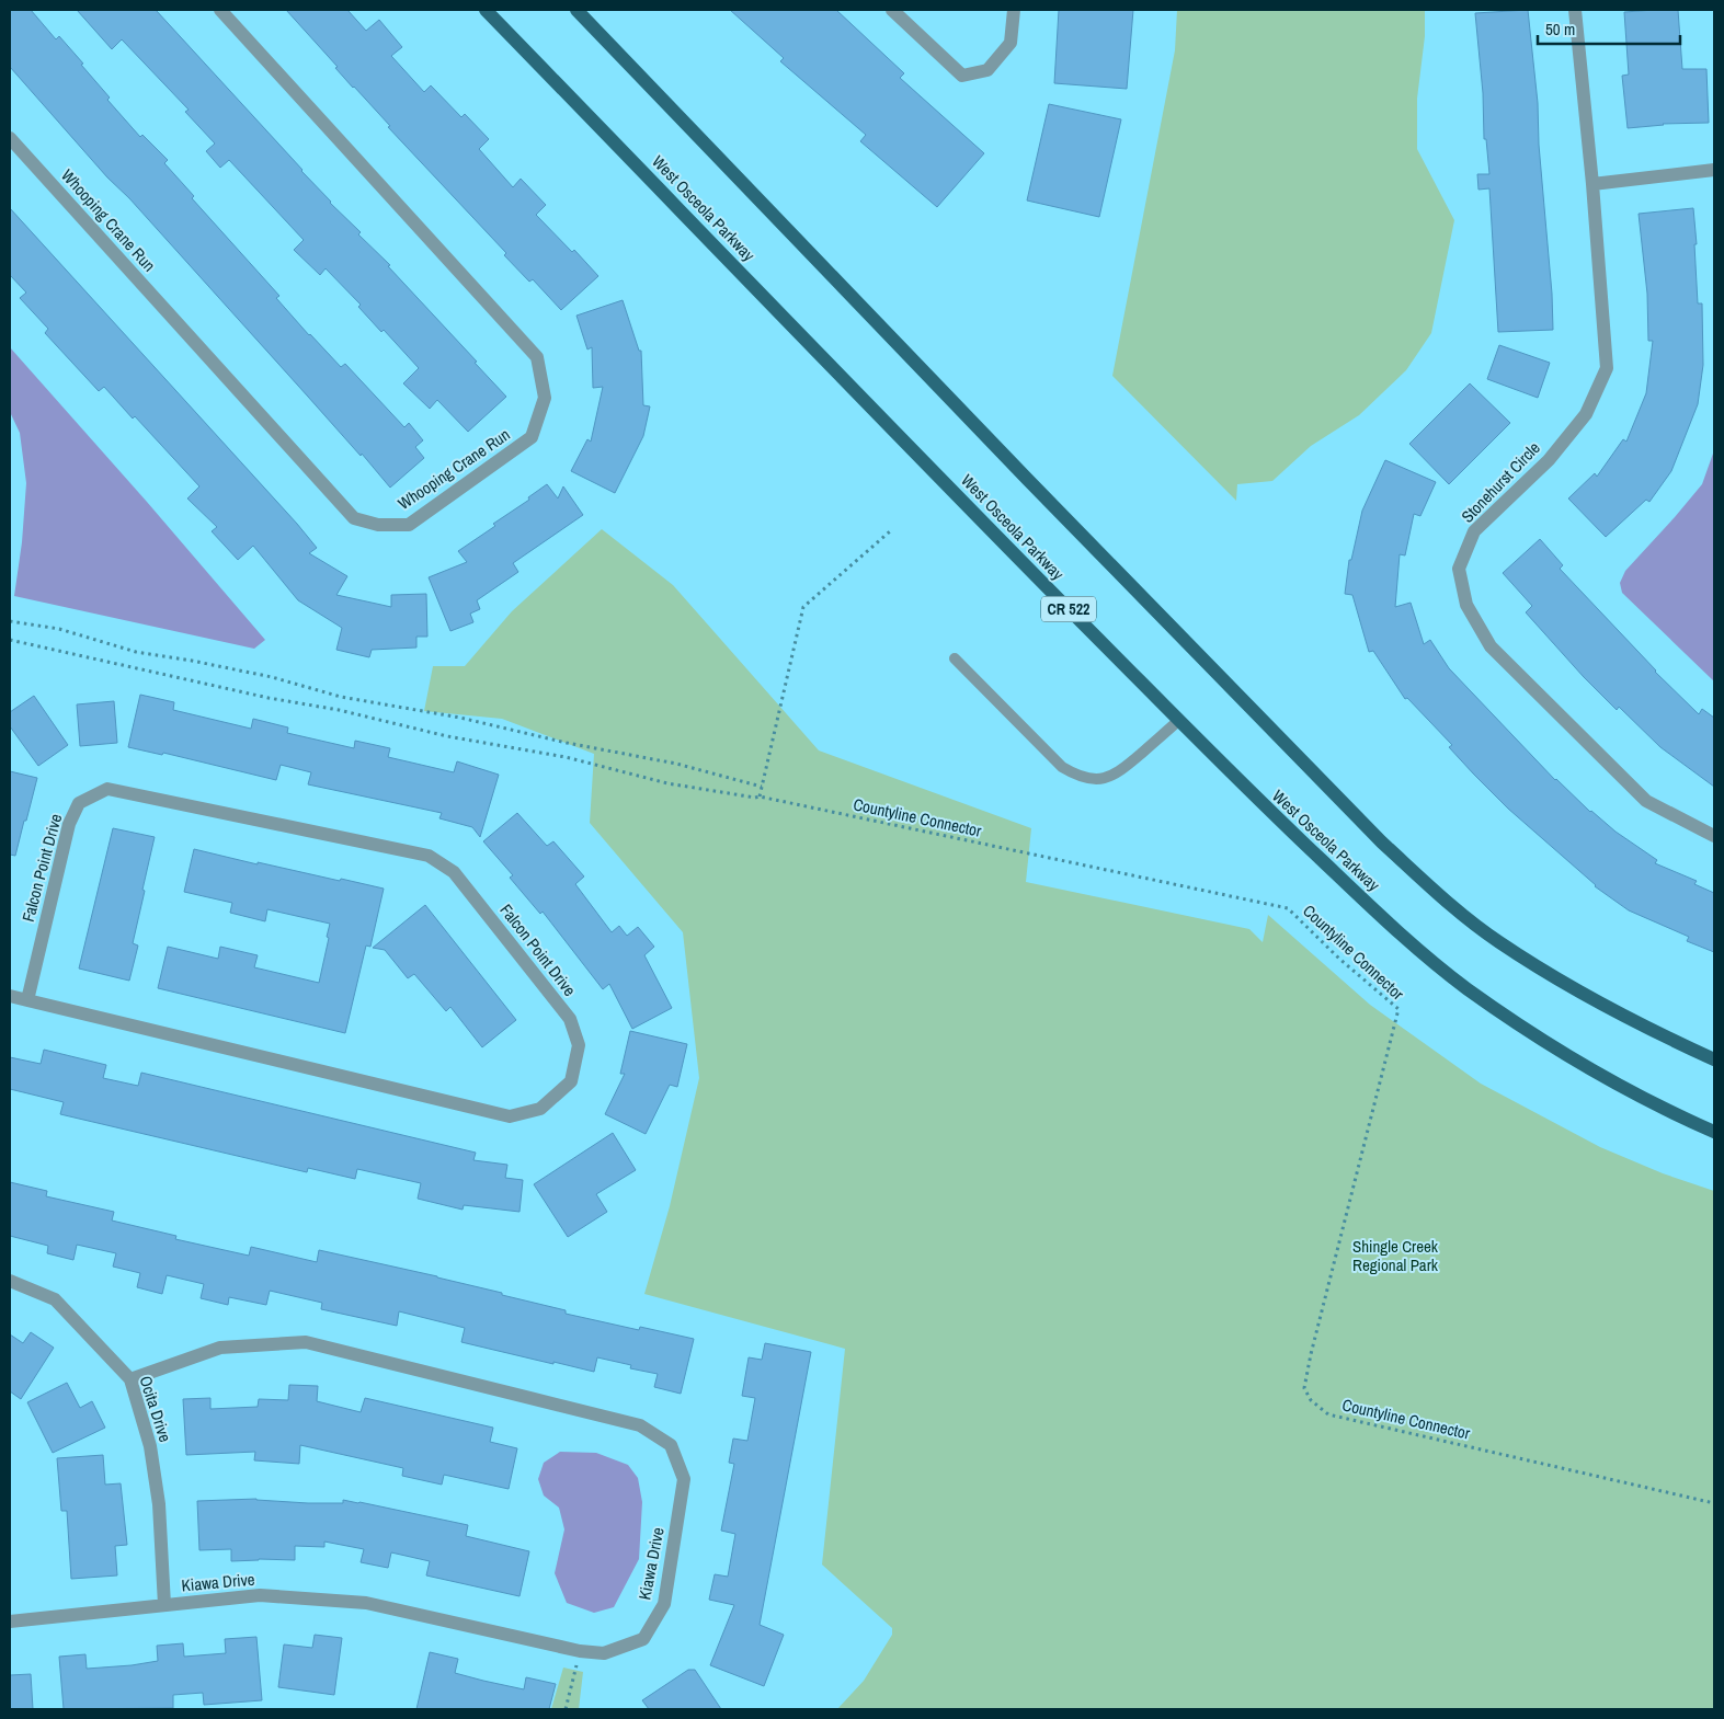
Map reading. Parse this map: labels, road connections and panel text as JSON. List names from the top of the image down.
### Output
{
  "streets": {
    "main road": ["West Osceola Parkway", "CR 522"],
    "street": [
      "Whooping Crane Run",
      "Stonehurst Circle",
      "Falcon Point Drive",
      "Ocita Drive",
      "Kiawa Drive"
    ],
    "path": ["Countyline Connector"]
  },
  "crossings": [
    ["Ocita Drive", "Kiawa Drive"]
  ],
  "parks": ["Shingle Creek Regional Park"],
  "scale_bar": "50 m"
}
